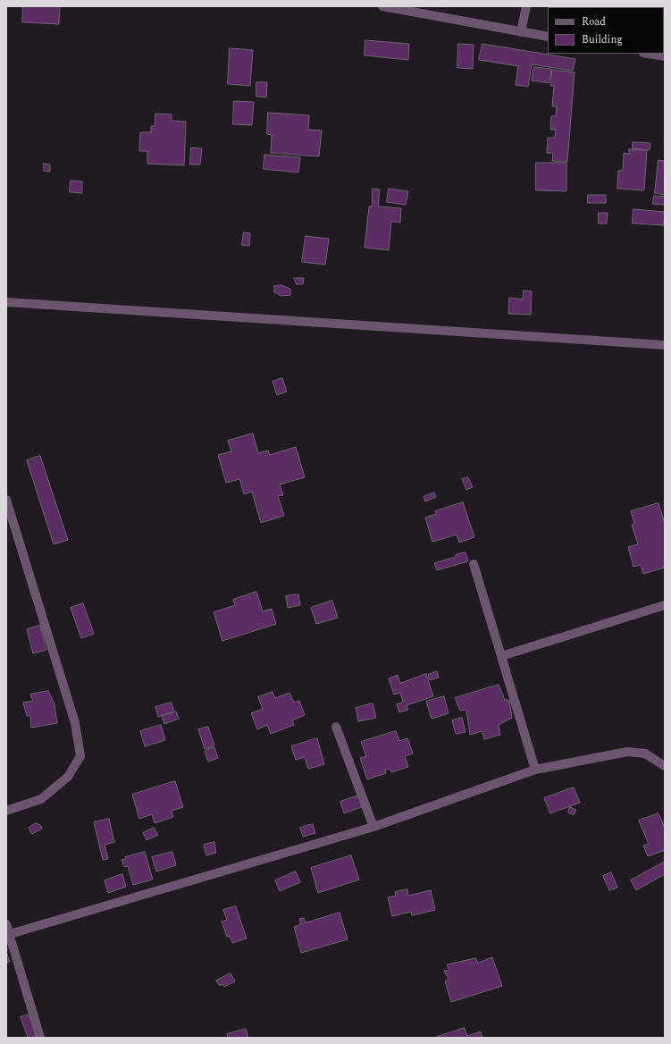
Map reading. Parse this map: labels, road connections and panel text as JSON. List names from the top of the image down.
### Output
{
  "legend": ["Road", "Building"]
}
